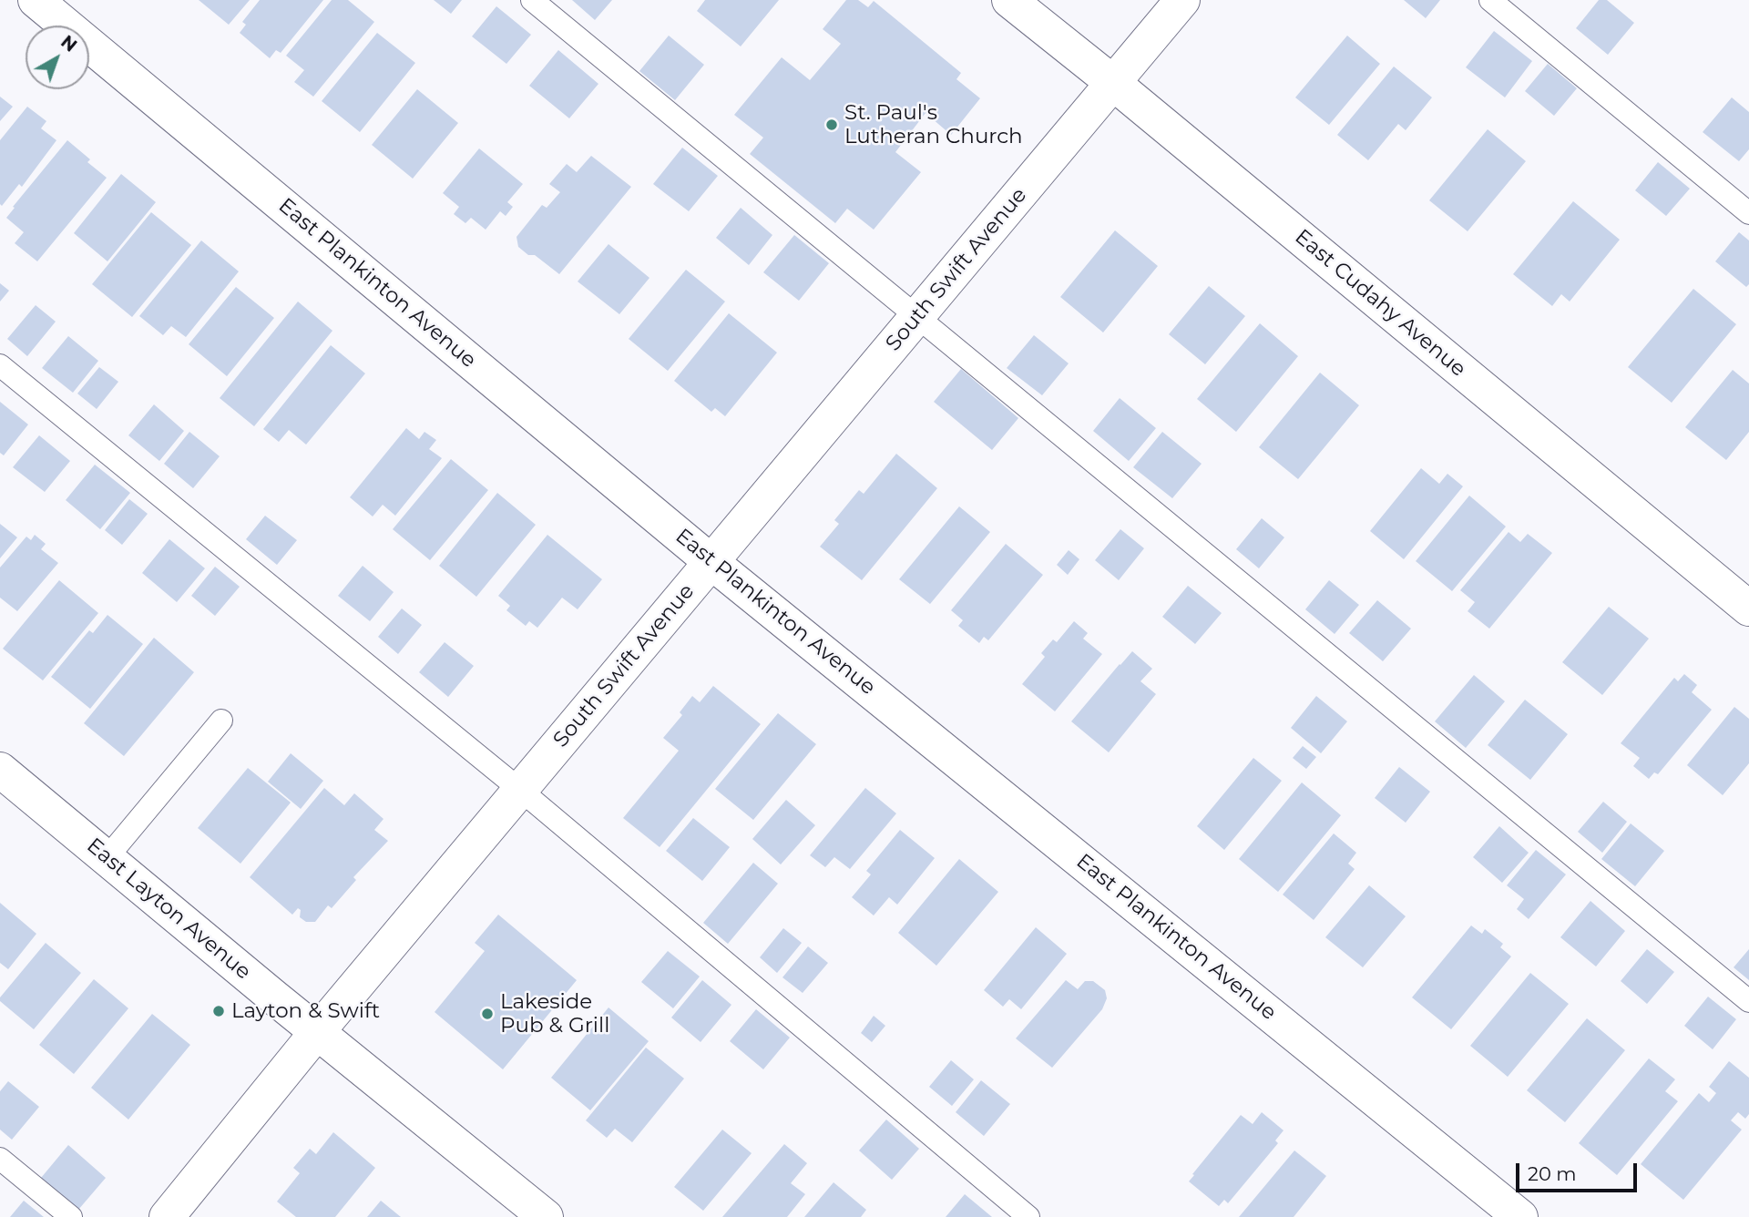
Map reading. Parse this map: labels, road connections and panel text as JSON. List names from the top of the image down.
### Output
{
  "streets": {
    "street": [
      "South Swift Avenue",
      "East Plankinton Avenue",
      "East Cudahy Avenue",
      "East Layton Avenue"
    ]
  },
  "crossings": [
    ["South Swift Avenue", "East Plankinton Avenue"],
    ["South Swift Avenue", "East Cudahy Avenue"],
    ["South Swift Avenue", "East Layton Avenue"]
  ],
  "places": ["St. Paul's Lutheran Church", "Layton & Swift", "Lakeside Pub & Grill"],
  "scale_bar": "20 m",
  "north": "top right"
}
